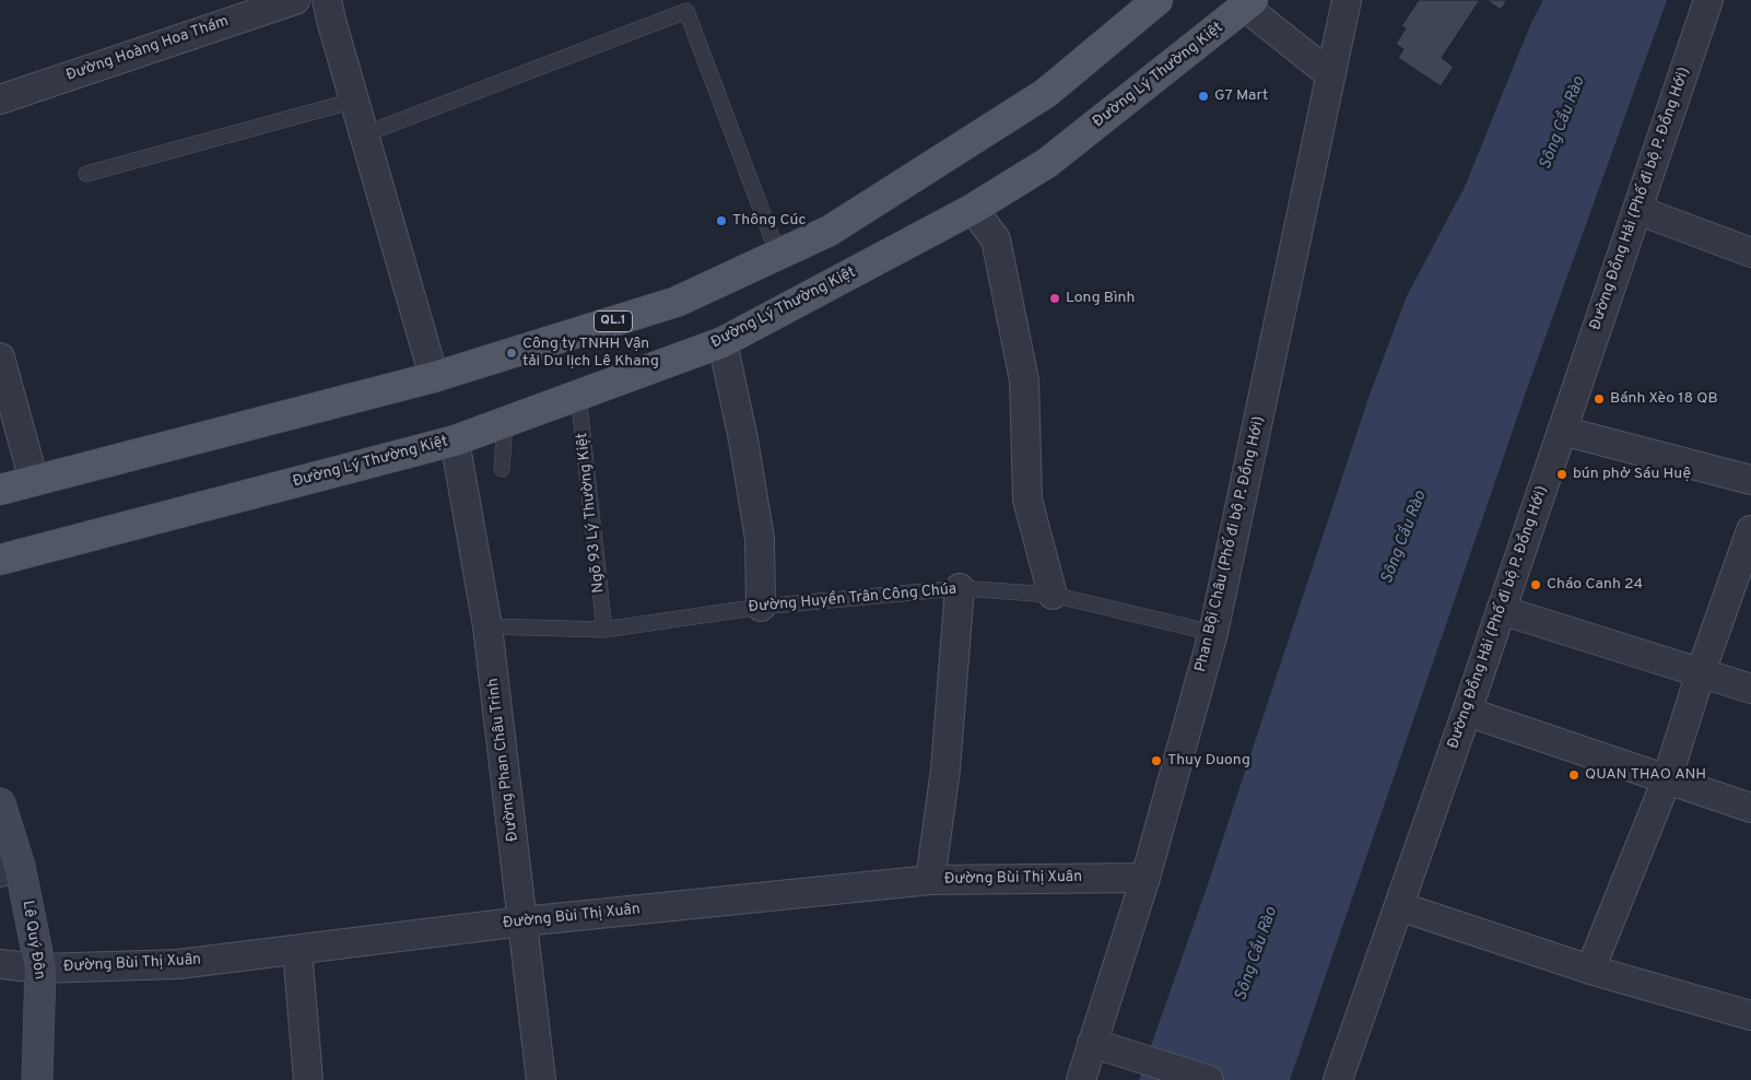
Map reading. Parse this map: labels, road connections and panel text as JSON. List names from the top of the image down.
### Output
{
  "streets": {
    "main road": ["Đường Lý Thường Kiệt", "QL.1", "Lê Quý Đôn"],
    "street": [
      "Đường Hoàng Hoa Thám",
      "Đường Đồng Hải (Phố đi bộ P. Đồng Hới)",
      "Phan Bội Châu (Phố đi bộ P. Đồng Hới)",
      "Đường Phan Châu Trinh",
      "Đường Bùi Thị Xuân"
    ],
    "lane": ["Ngõ 93 Lý Thường Kiệt", "Đường Huyền Trân Công Chúa"]
  },
  "crossings": [
    ["Đường Lý Thường Kiệt", "Ngõ 93 Lý Thường Kiệt"],
    ["Đường Lý Thường Kiệt", "Đường Phan Châu Trinh"],
    ["Ngõ 93 Lý Thường Kiệt", "Đường Huyền Trân Công Chúa"],
    ["Phan Bội Châu (Phố đi bộ P. Đồng Hới)", "Đường Huyền Trân Công Chúa"],
    ["Phan Bội Châu (Phố đi bộ P. Đồng Hới)", "Đường Bùi Thị Xuân"],
    ["Đường Huyền Trân Công Chúa", "Đường Phan Châu Trinh"],
    ["Đường Phan Châu Trinh", "Đường Bùi Thị Xuân"],
    ["Đường Bùi Thị Xuân", "Lê Quý Đôn"]
  ],
  "water": ["Sông Cầu Rào"],
  "places": [
    "G7 Mart",
    "Thông Cúc",
    "Long Bình",
    "Công ty TNHH Vận tải Du lịch Lê Khang",
    "Bánh Xèo 18 QB",
    "bún phở Sáu Huệ",
    "Cháo Canh 24",
    "Thuy Duong",
    "QUAN THAO ANH"
  ]
}
